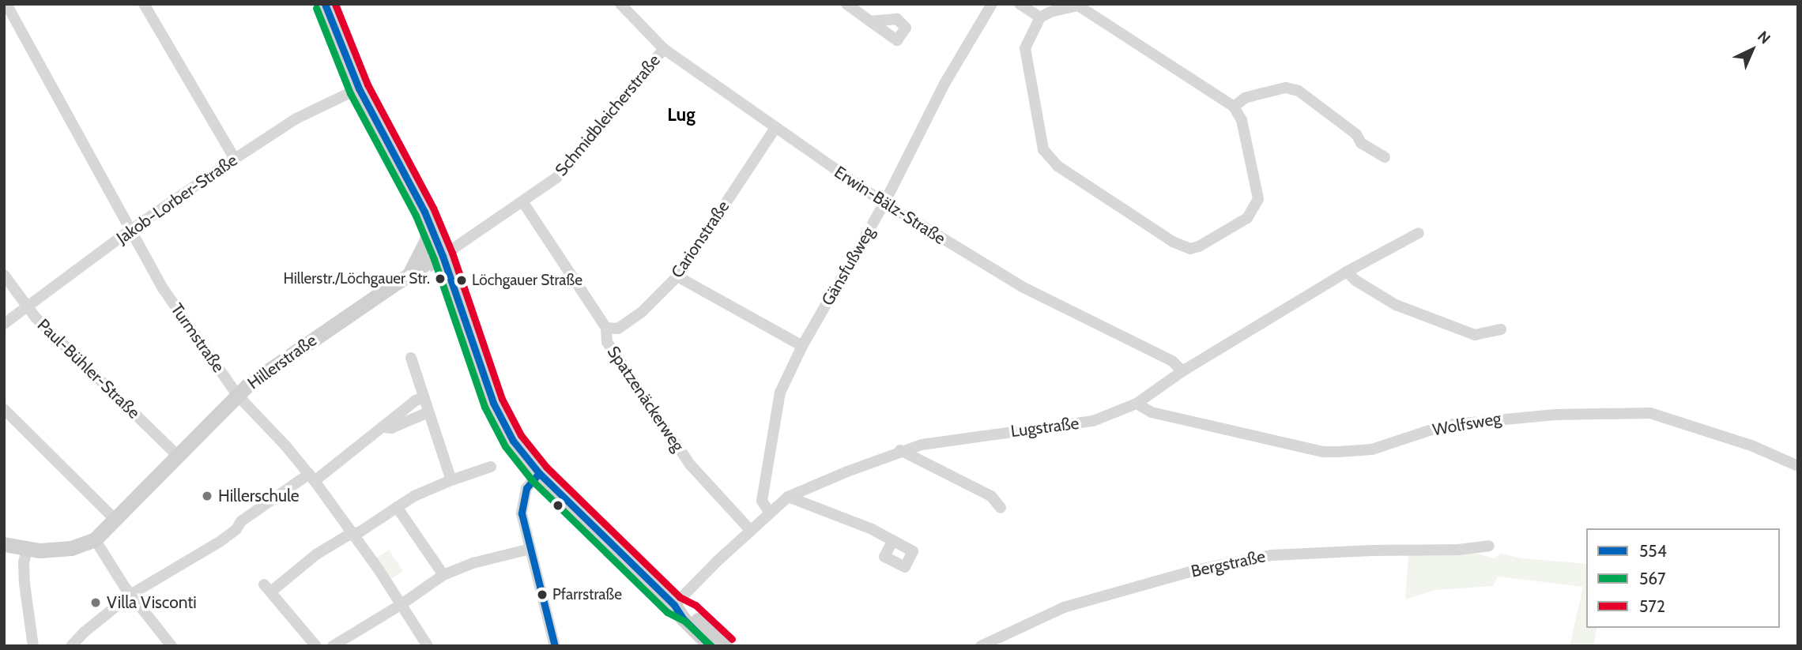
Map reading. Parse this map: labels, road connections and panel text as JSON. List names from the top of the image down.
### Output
{
  "streets": {
    "main road": ["Hillerstraße"],
    "street": [
      "Schmidbleicherstraße",
      "Jakob-Lorber-Straße",
      "Erwin-Bälz-Straße",
      "Carionstraße",
      "Gänsfußweg",
      "Turmstraße",
      "Paul-Bühler-Straße",
      "Spatzenäckerweg",
      "Wolfsweg",
      "Lugstraße",
      "Bergstraße"
    ]
  },
  "crossings": [
    ["Schmidbleicherstraße", "Erwin-Bälz-Straße"],
    ["Schmidbleicherstraße", "Hillerstraße"],
    ["Schmidbleicherstraße", "Spatzenäckerweg"],
    ["Jakob-Lorber-Straße", "Turmstraße"],
    ["Jakob-Lorber-Straße", "Paul-Bühler-Straße"],
    ["Erwin-Bälz-Straße", "Carionstraße"],
    ["Erwin-Bälz-Straße", "Gänsfußweg"],
    ["Erwin-Bälz-Straße", "Lugstraße"],
    ["Carionstraße", "Spatzenäckerweg"],
    ["Gänsfußweg", "Lugstraße"],
    ["Turmstraße", "Hillerstraße"],
    ["Hillerstraße", "Paul-Bühler-Straße"],
    ["Spatzenäckerweg", "Lugstraße"],
    ["Wolfsweg", "Lugstraße"]
  ],
  "districts": ["Lug"],
  "places": [
    "Hillerstr./Löchgauer Str.",
    "Löchgauer Straße",
    "Hillerschule",
    "Pfarrstraße",
    "Villa Visconti"
  ],
  "lines": ["transit line 554", "transit line 572", "transit line 567"],
  "legend": ["554", "567", "572"],
  "north": "top right"
}
